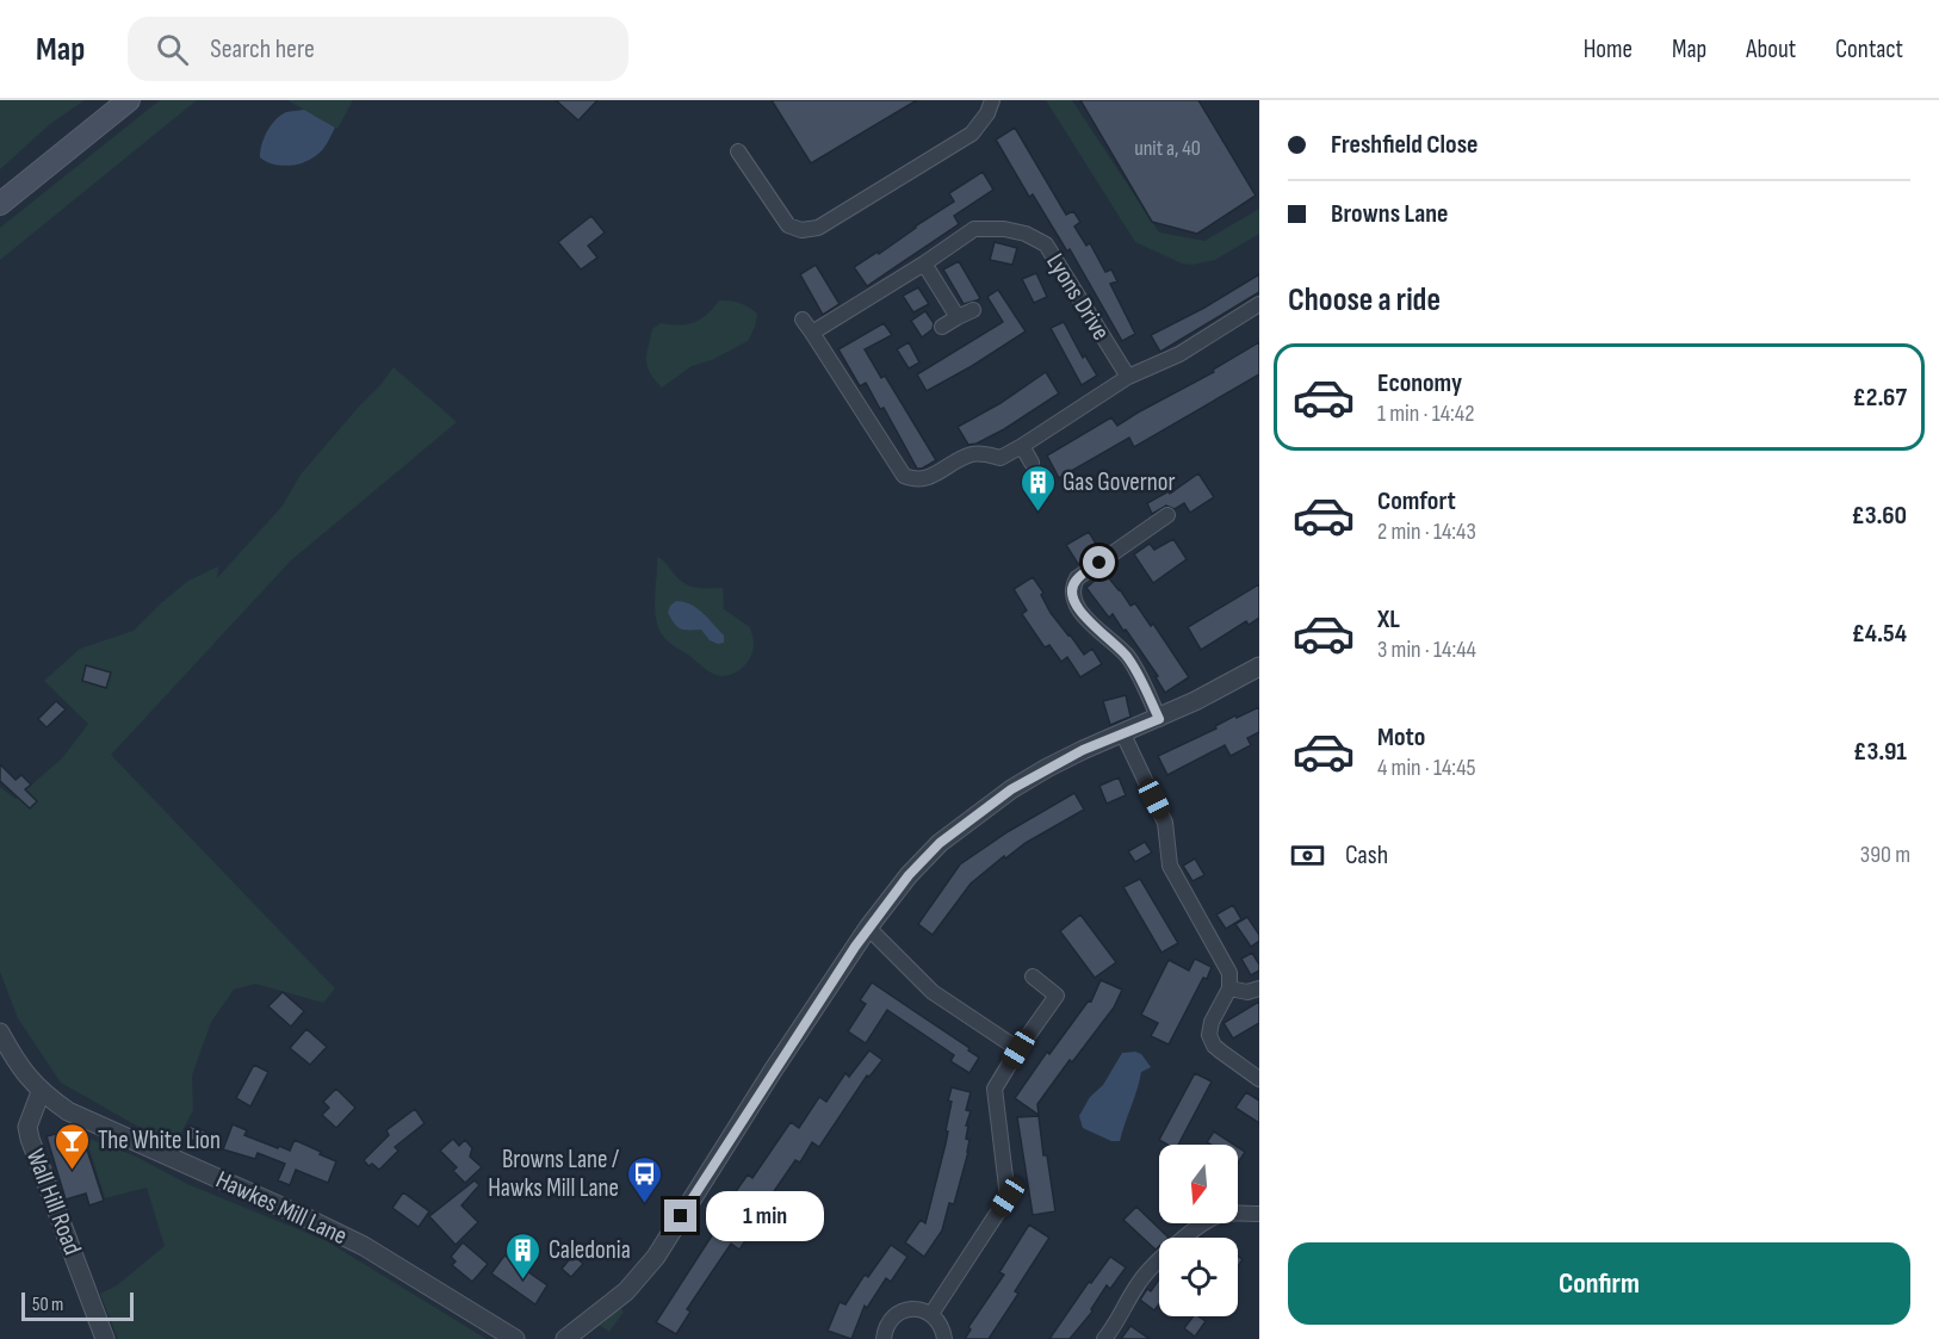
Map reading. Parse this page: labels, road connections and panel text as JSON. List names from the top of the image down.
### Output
{
  "streets": {
    "street": ["Lyons Drive", "Wall Hill Road", "Hawkes Mill Lane"]
  },
  "crossings": [
    ["Wall Hill Road", "Hawkes Mill Lane"]
  ],
  "places": {
    "building": ["Gas Governor", "Caledonia"],
    "bar": ["The White Lion"],
    "bus stop": ["Browns Lane / Hawks Mill Lane"]
  },
  "house_numbers": ["unit a, 40"],
  "scale_bar": "50 m",
  "north": "bottom",
  "page": {
    "header": "Map",
    "search": "Search here",
    "nav": [
      "Home",
      "Map",
      "About",
      "Contact"
    ],
    "banner": ["Freshfield Close", "Browns Lane"],
    "heading": "Choose a ride",
    "list": [
      {
        "name": "Economy",
        "note": "1 min · 14:42",
        "value": "£2.67"
      },
      {
        "name": "Comfort",
        "note": "2 min · 14:43",
        "value": "£3.60"
      },
      {
        "name": "XL",
        "note": "3 min · 14:44",
        "value": "£4.54"
      },
      {
        "name": "Moto",
        "note": "4 min · 14:45",
        "value": "£3.91"
      }
    ],
    "pay": ["Cash", "390 m"],
    "bubble": "1 min",
    "buttons": "Confirm",
    "scale": "50 m"
  }
}
